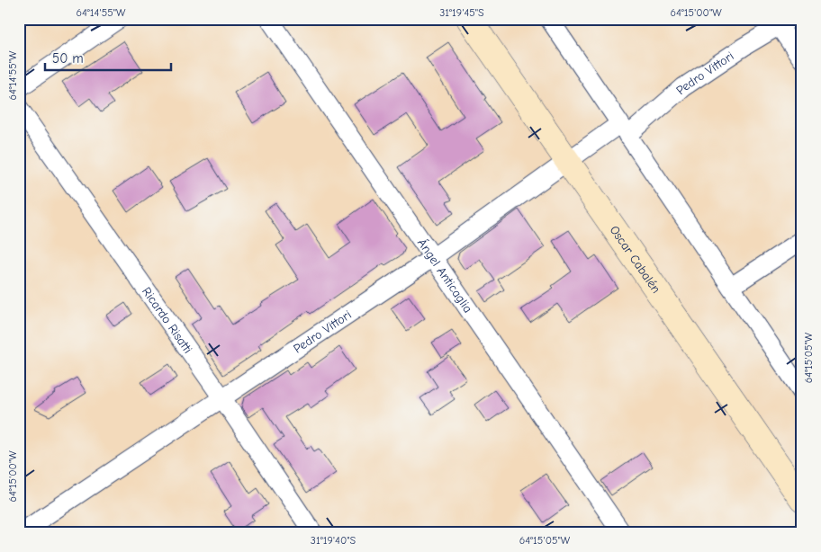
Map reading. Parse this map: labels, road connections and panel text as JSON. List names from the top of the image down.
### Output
{
  "streets": {
    "main road": ["Oscar Cabalén"],
    "street": ["Pedro Vittori", "Ángel Anticaglia", "Ricardo Risatti"]
  },
  "crossings": [
    ["Pedro Vittori", "Oscar Cabalén"],
    ["Pedro Vittori", "Ángel Anticaglia"],
    ["Pedro Vittori", "Ricardo Risatti"]
  ],
  "scale_bar": "50 m",
  "coordinates": [
    "64°14'55\"W",
    "31°19'45\"S",
    "64°15'00\"W",
    "64°15'05\"W",
    "31°19'40\"S"
  ]
}
